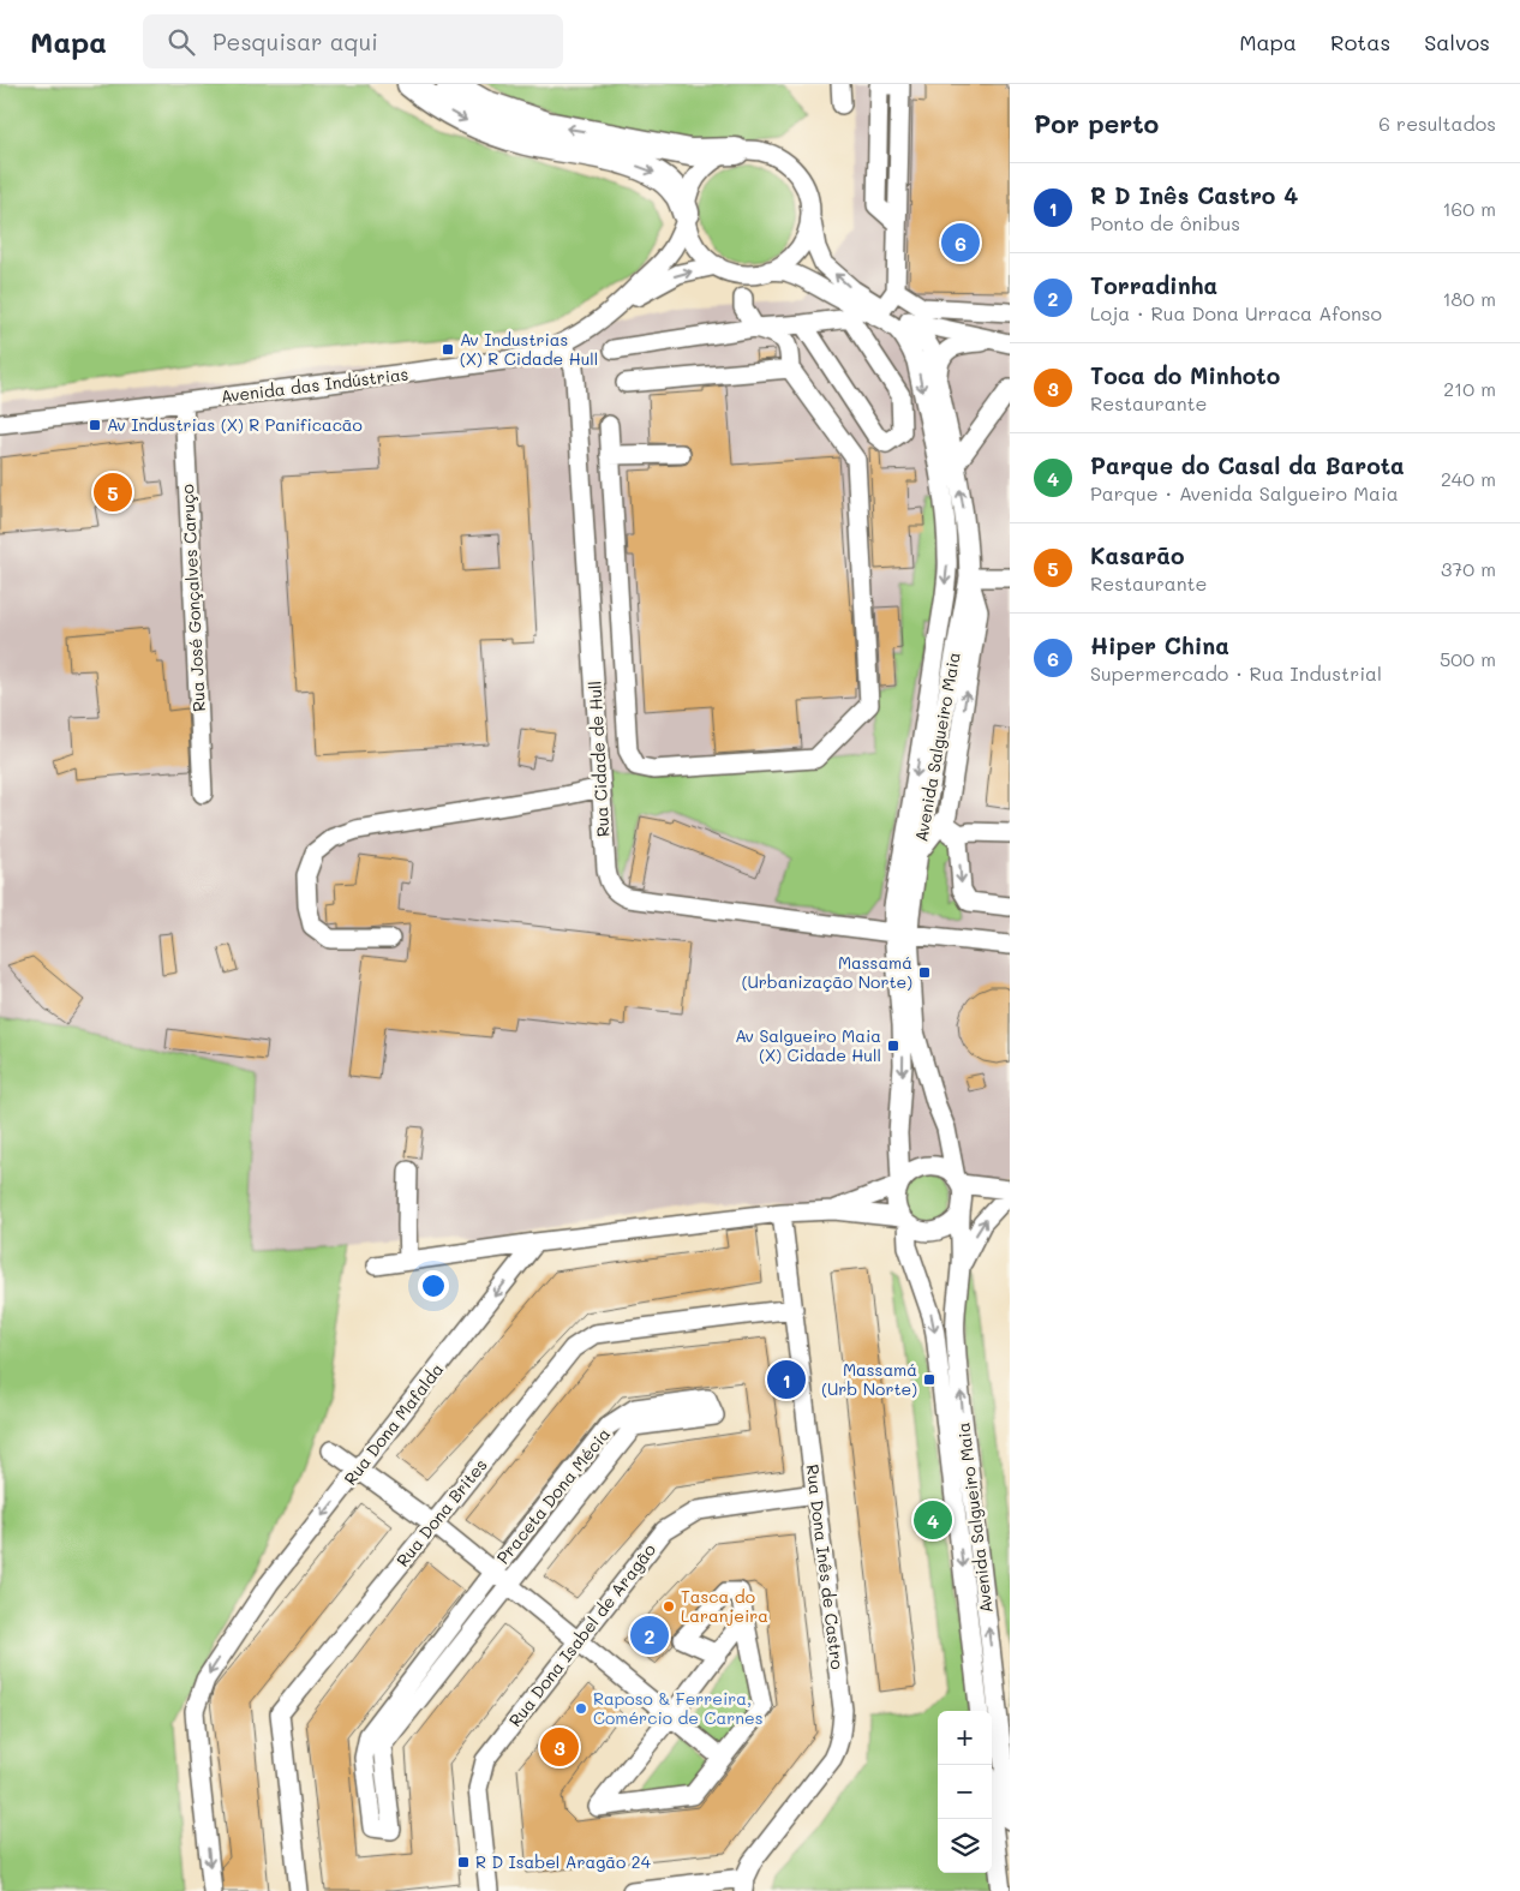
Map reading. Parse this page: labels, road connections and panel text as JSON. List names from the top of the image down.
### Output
{
  "streets": {
    "street": [
      "Avenida das Indústrias",
      "Rua José Gonçalves Caruço",
      "Avenida Salgueiro Maia",
      "Rua Cidade de Hull",
      "Rua Dona Mafalda",
      "Praceta Dona Mécia",
      "Rua Dona Brites",
      "Rua Dona Inês de Castro",
      "Rua Dona Isabel de Aragão"
    ]
  },
  "crossings": [
    ["Avenida das Indústrias", "Rua José Gonçalves Caruço"],
    ["Avenida das Indústrias", "Rua Cidade de Hull"],
    ["Avenida Salgueiro Maia", "Rua Cidade de Hull"],
    ["Rua Dona Brites", "Rua Dona Inês de Castro"],
    ["Rua Dona Inês de Castro", "Rua Dona Isabel de Aragão"]
  ],
  "one_way": ["Rua Dona Mafalda"],
  "places": {
    "transit": [
      "Av Industrias (X) R Cidade Hull",
      "Av Industrias (X) R Panificacão",
      "Massamá (Urbanização Norte)",
      "Av Salgueiro Maia (X) Cidade Hull",
      "Massamá (Urb Norte)",
      "R D Isabel Aragão 24"
    ],
    "other": ["Tasca do Laranjeira", "Raposo & Ferreira, Comércio de Carnes"]
  },
  "page": {
    "header": "Mapa",
    "search": "Pesquisar aqui",
    "nav": ["Mapa", "Rotas", "Salvos"],
    "heading": ["Por perto", "6 resultados"],
    "list": [
      {
        "mark": "1",
        "name": "R D Inês Castro 4",
        "note": "Ponto de ônibus",
        "value": "160 m"
      },
      {
        "mark": "2",
        "name": "Torradinha",
        "note": "Loja · Rua Dona Urraca Afonso",
        "value": "180 m"
      },
      {
        "mark": "3",
        "name": "Toca do Minhoto",
        "note": "Restaurante",
        "value": "210 m"
      },
      {
        "mark": "4",
        "name": "Parque do Casal da Barota",
        "note": "Parque · Avenida Salgueiro Maia",
        "value": "240 m"
      },
      {
        "mark": "5",
        "name": "Kasarão",
        "note": "Restaurante",
        "value": "370 m"
      },
      {
        "mark": "6",
        "name": "Hiper China",
        "note": "Supermercado · Rua Industrial",
        "value": "500 m"
      }
    ],
    "pins": [
      "6",
      "5",
      "1",
      "4",
      "2",
      "3"
    ],
    "map_buttons": ["+", "−"]
  }
}
